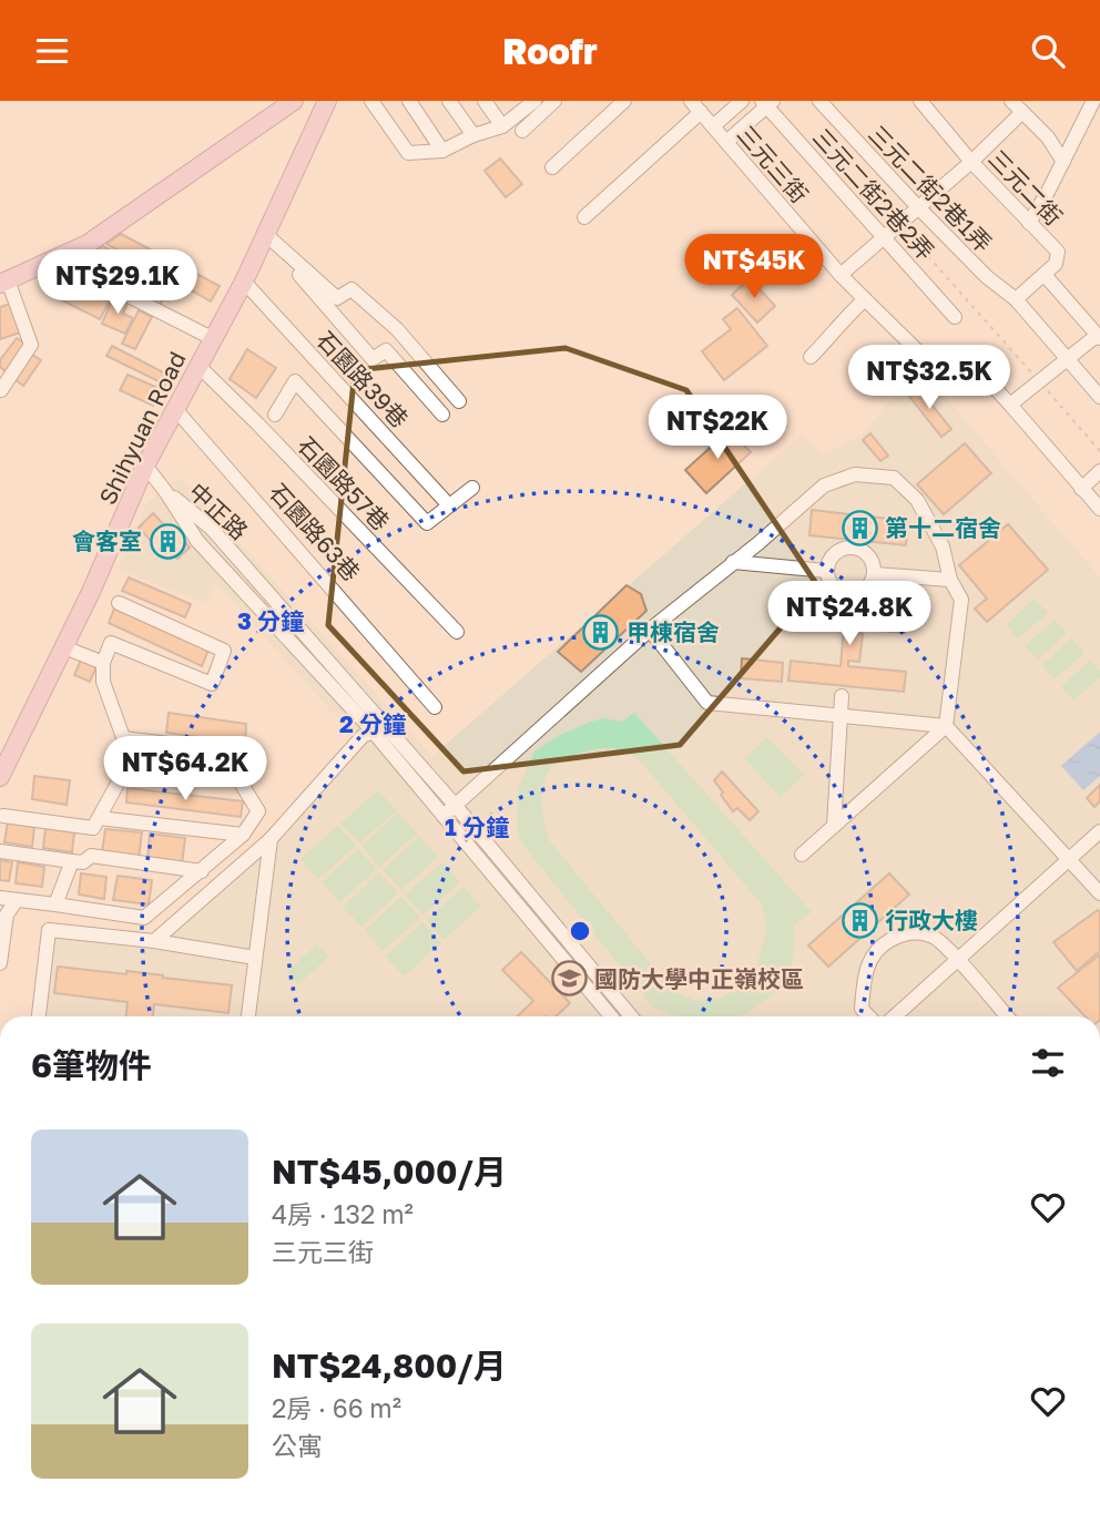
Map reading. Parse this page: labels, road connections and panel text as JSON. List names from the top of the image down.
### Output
{
  "streets": {
    "main road": ["Shihyuan Road"],
    "street": [
      "三元三街",
      "三元二街",
      "三元二街2巷1弄",
      "三元二街2巷2弄",
      "石園路39巷",
      "石園路57巷",
      "中正路",
      "石園路63巷"
    ]
  },
  "crossings": [
    ["石園路39巷", "Shihyuan Road"],
    ["Shihyuan Road", "石園路57巷"],
    ["Shihyuan Road", "石園路63巷"]
  ],
  "places": {
    "building": [
      "第十二宿舍",
      "會客室",
      "甲棟宿舍",
      "行政大樓"
    ],
    "school or university": ["國防大學中正嶺校區"]
  },
  "page": {
    "header": "Roofr",
    "price": [
      "NT$45K",
      "NT$29.1K",
      "NT$32.5K",
      "NT$22K",
      "NT$24.8K",
      "NT$64.2K"
    ],
    "heading": "6筆物件",
    "list": [
      {
        "name": "NT$45,000/月",
        "note": "4房 · 132 m² · 三元三街"
      },
      {
        "name": "NT$24,800/月",
        "note": "2房 · 66 m² · 公寓"
      }
    ]
  },
  "rings": ["3 分鐘", "2 分鐘", "1 分鐘"]
}
